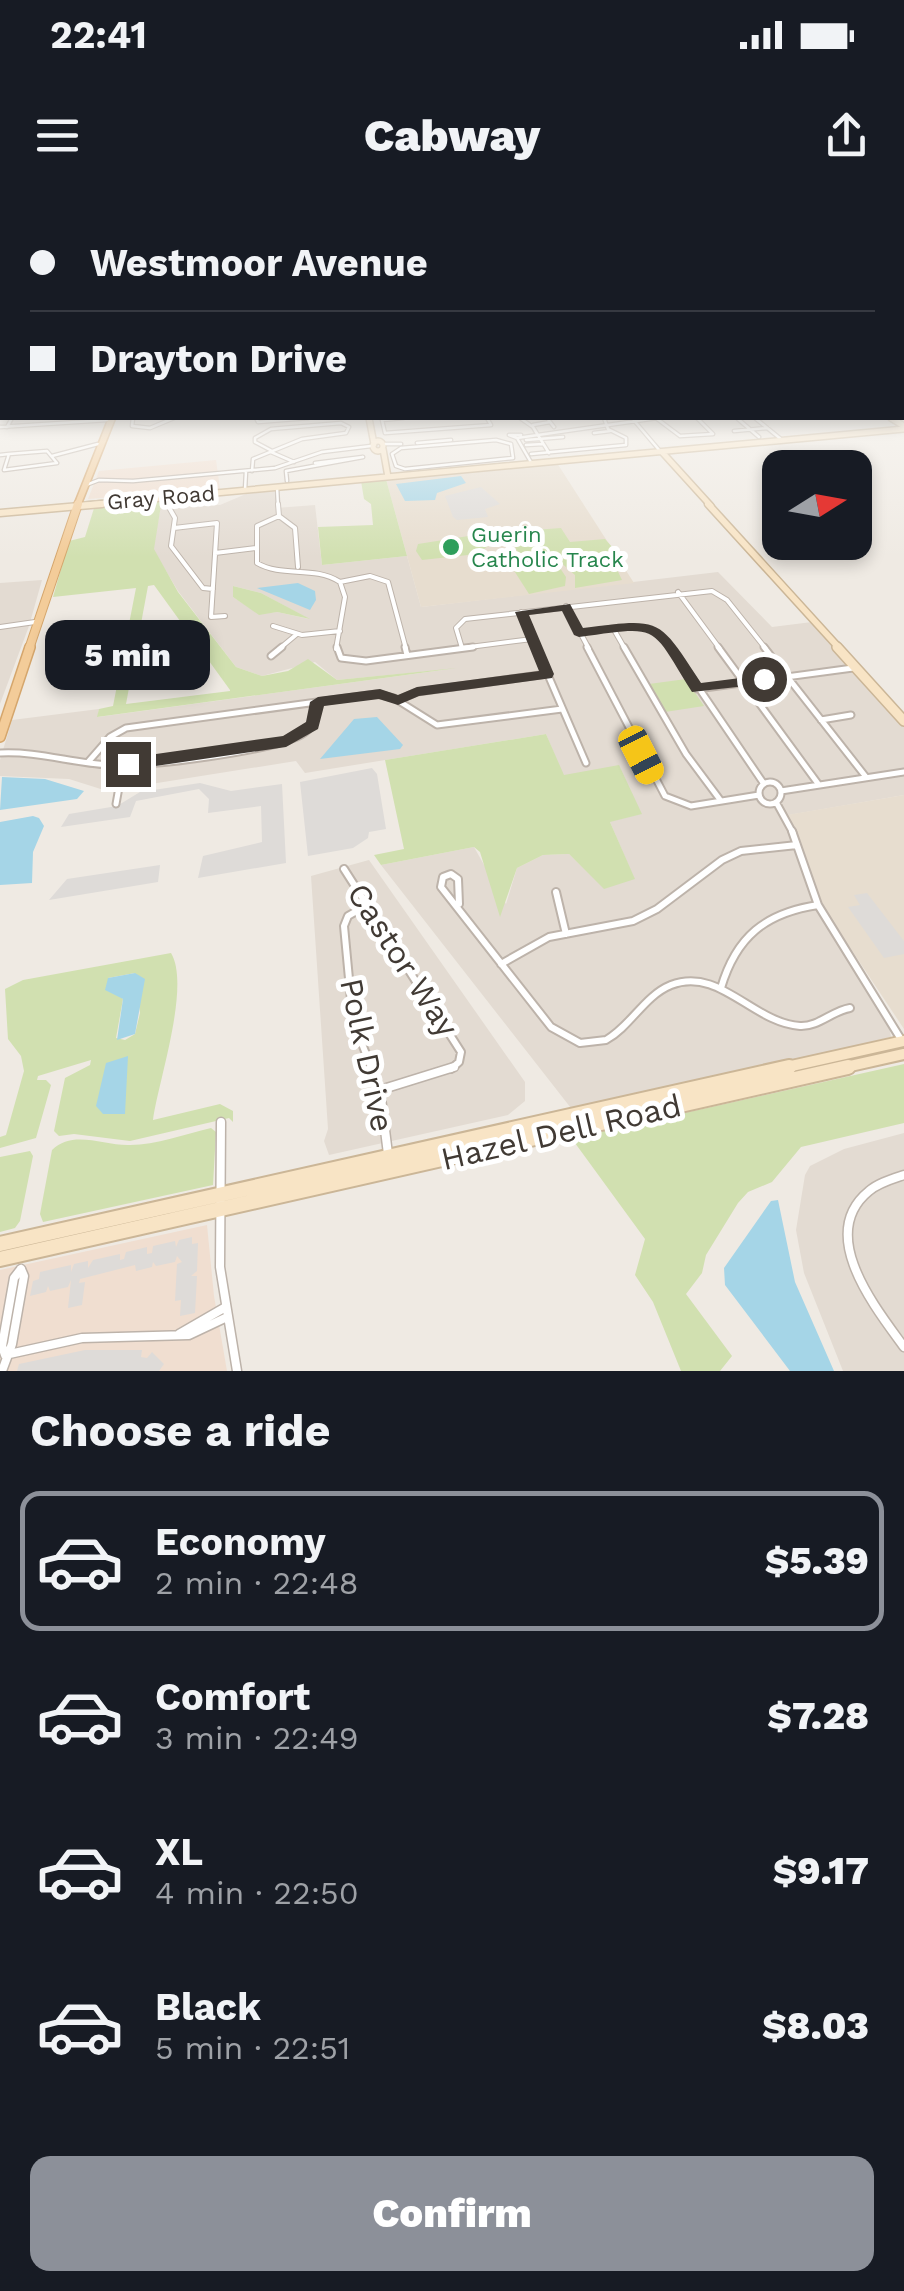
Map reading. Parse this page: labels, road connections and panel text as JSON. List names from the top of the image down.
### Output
{
  "streets": {
    "street": [
      "Gray Road",
      "Castor Way",
      "Polk Drive",
      "Hazel Dell Road"
    ]
  },
  "crossings": [
    ["Castor Way", "Polk Drive"],
    ["Polk Drive", "Hazel Dell Road"]
  ],
  "places": ["Guerin Catholic Track"],
  "north": "right",
  "page": {
    "status": "22:41",
    "header": "Cabway",
    "banner": ["Westmoor Avenue", "Drayton Drive"],
    "bubble": "5 min",
    "heading": "Choose a ride",
    "list": [
      {
        "name": "Economy",
        "note": "2 min · 22:48",
        "value": "$5.39"
      },
      {
        "name": "Comfort",
        "note": "3 min · 22:49",
        "value": "$7.28"
      },
      {
        "name": "XL",
        "note": "4 min · 22:50",
        "value": "$9.17"
      },
      {
        "name": "Black",
        "note": "5 min · 22:51",
        "value": "$8.03"
      }
    ],
    "buttons": "Confirm"
  }
}
